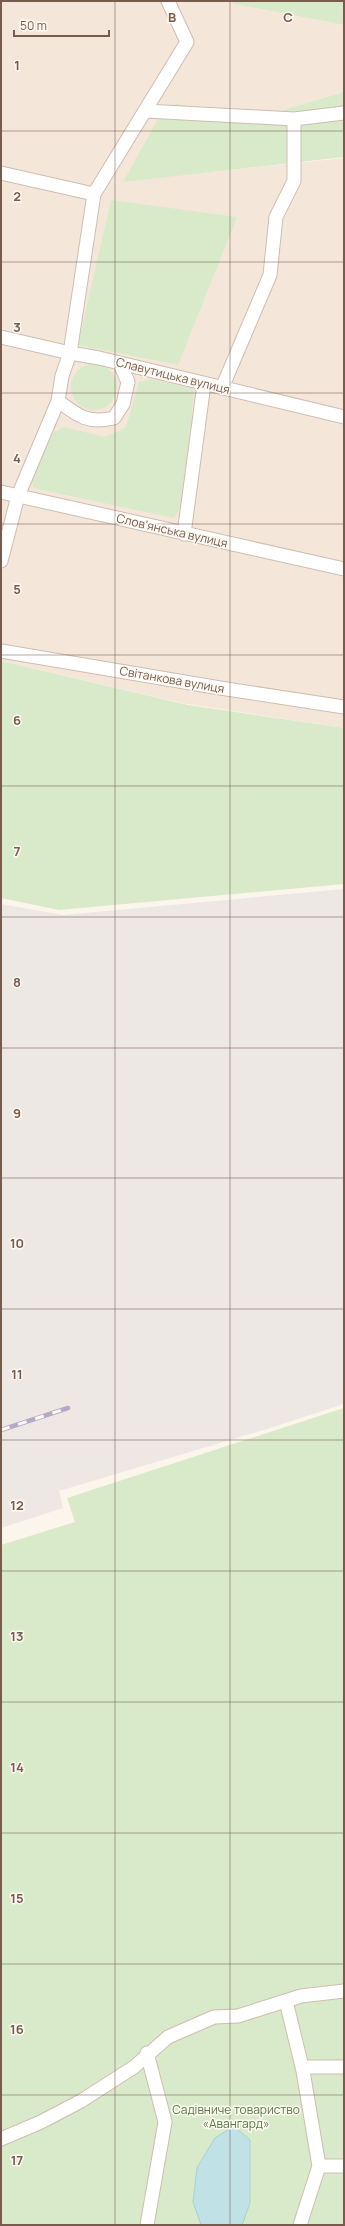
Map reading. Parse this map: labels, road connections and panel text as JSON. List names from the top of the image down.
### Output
{
  "streets": {
    "street": ["Славутицька вулиця", "Словʼянська вулиця", "Світанкова вулиця"]
  },
  "parks": ["Садівниче товариство «Авангард»"],
  "scale_bar": "50 m",
  "grid": {
    "columns": ["B", "C"],
    "rows": [
      "1",
      "2",
      "3",
      "4",
      "5",
      "6",
      "7",
      "8",
      "9",
      "10",
      "11",
      "12",
      "13",
      "14",
      "15",
      "16",
      "17"
    ]
  }
}
